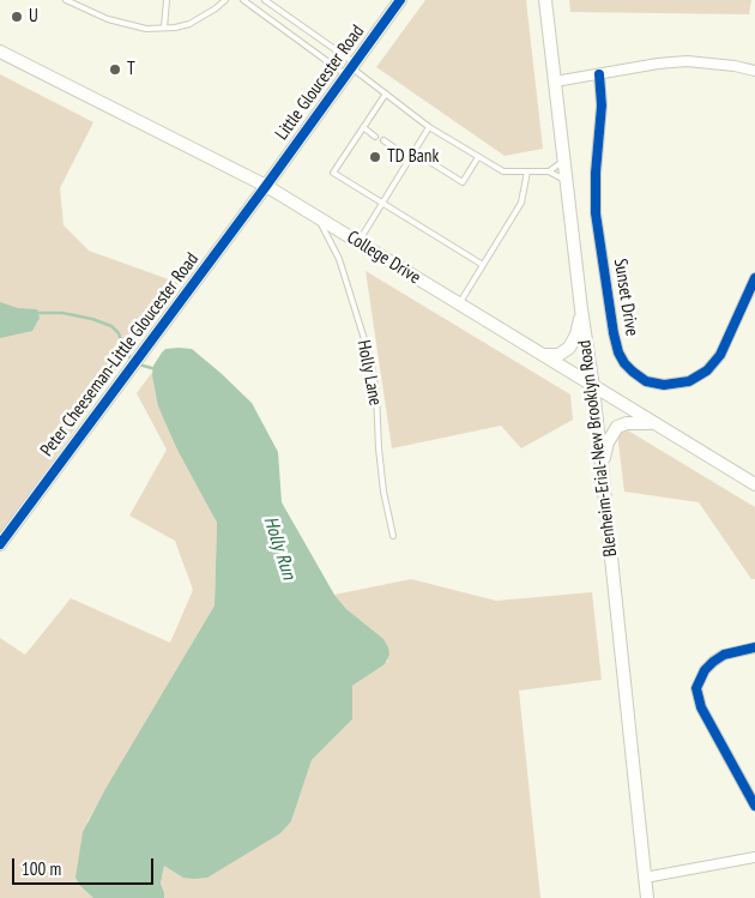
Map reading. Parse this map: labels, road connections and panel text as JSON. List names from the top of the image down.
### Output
{
  "streets": {
    "main road": [
      "Little Gloucester Road",
      "College Drive",
      "Peter Cheeseman-Little Gloucester Road",
      "Blenheim-Erial-New Brooklyn Road"
    ],
    "street": ["Sunset Drive"],
    "lane": ["Holly Lane"]
  },
  "crossings": [
    ["Little Gloucester Road", "College Drive"],
    ["Little Gloucester Road", "Peter Cheeseman-Little Gloucester Road"],
    ["College Drive", "Peter Cheeseman-Little Gloucester Road"],
    ["College Drive", "Holly Lane"],
    ["College Drive", "Blenheim-Erial-New Brooklyn Road"]
  ],
  "water": ["Holly Run"],
  "places": ["U", "T", "TD Bank"],
  "scale_bar": "100 m"
}
